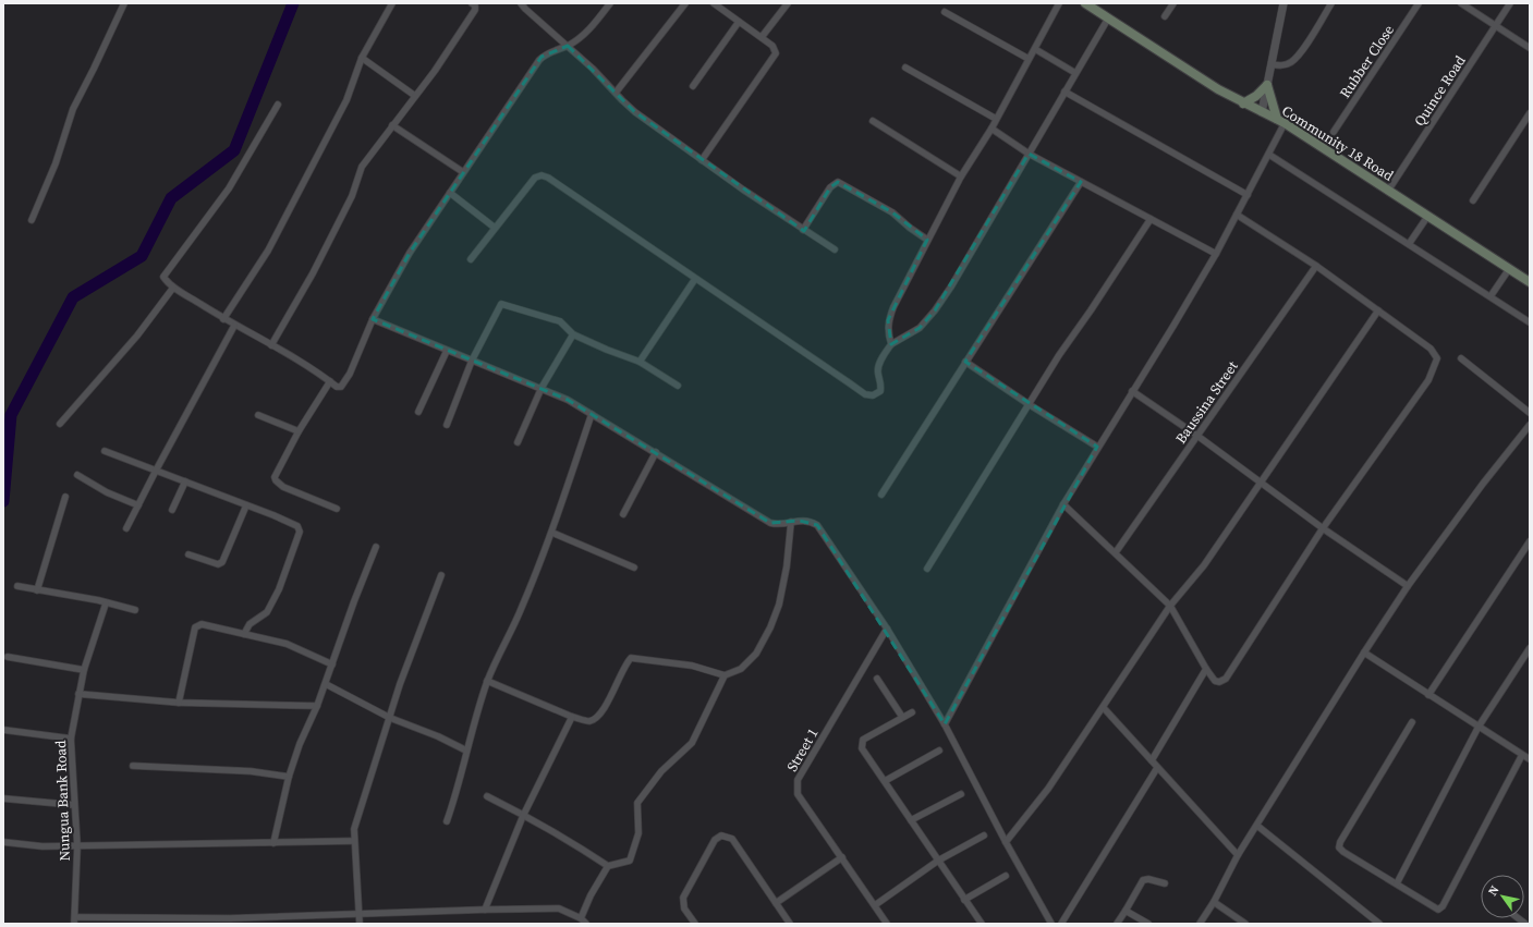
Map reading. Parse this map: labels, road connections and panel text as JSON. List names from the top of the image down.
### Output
{
  "streets": {
    "main road": ["Community 18 Road"],
    "street": [
      "Rubber Close",
      "Quince Road",
      "Baussina Street",
      "Street 1",
      "Nungua Bank Road"
    ]
  },
  "crossings": [
    ["Quince Road", "Community 18 Road"]
  ],
  "north": "top left"
}
